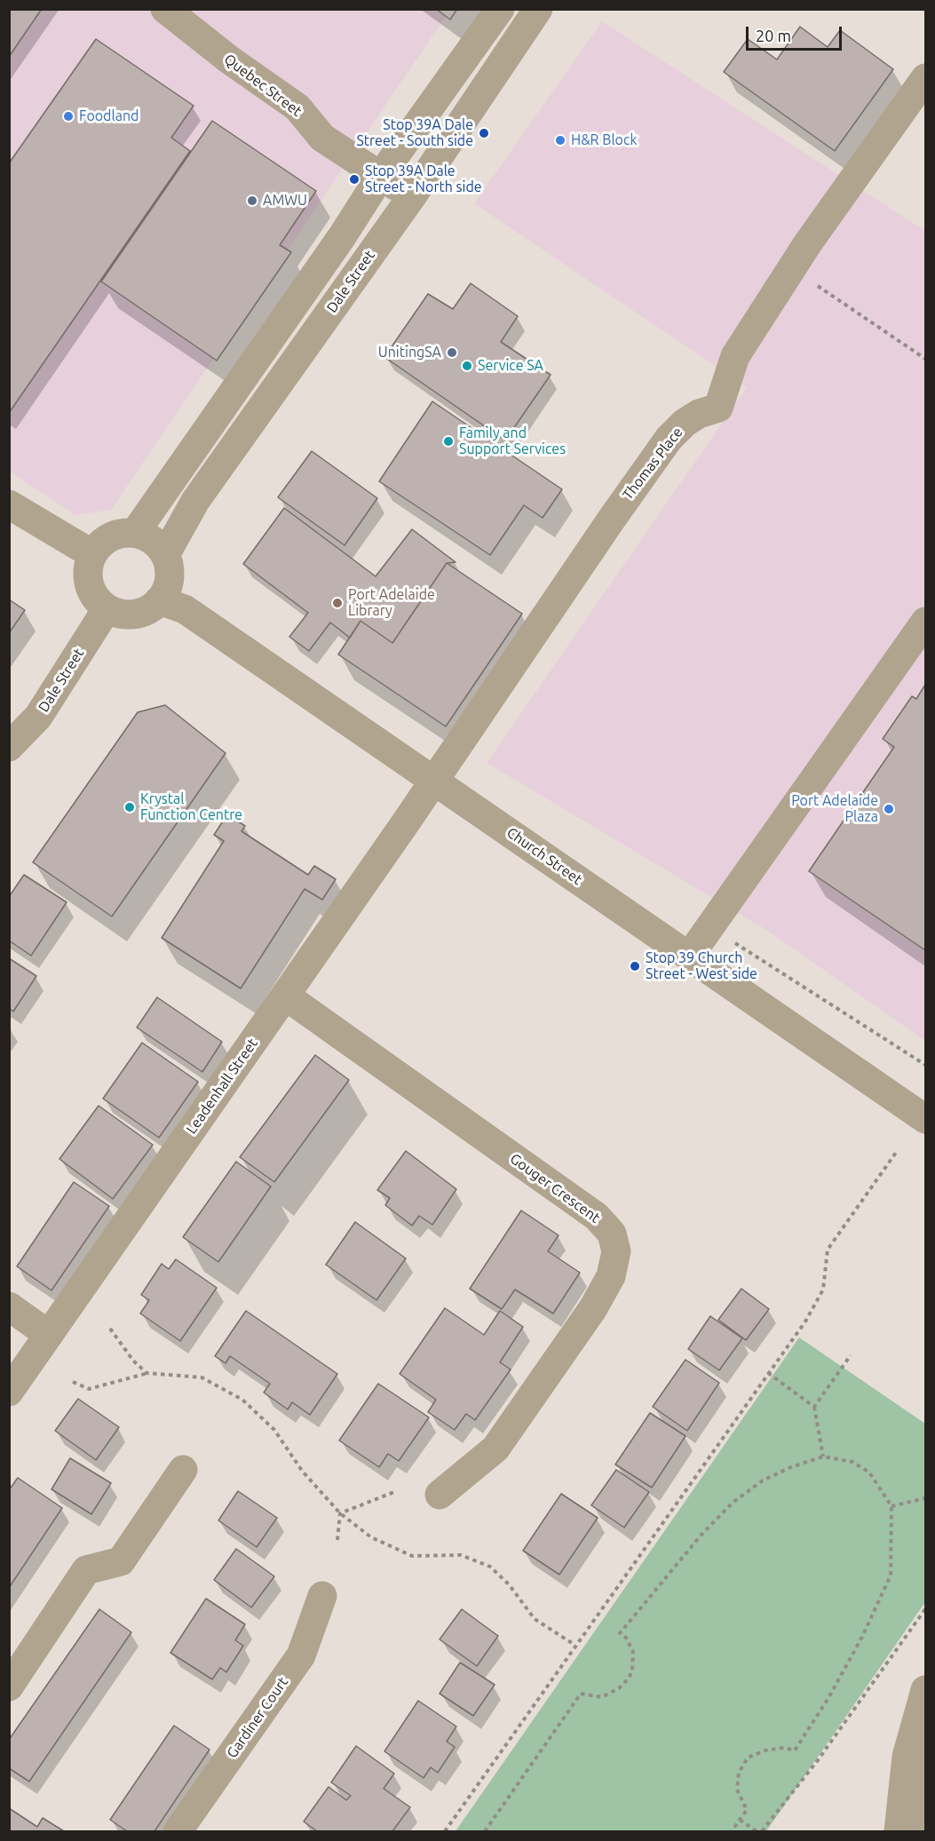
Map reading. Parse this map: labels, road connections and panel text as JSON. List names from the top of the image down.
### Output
{
  "streets": {
    "street": [
      "Quebec Street",
      "Dale Street",
      "Thomas Place",
      "Church Street",
      "Leadenhall Street",
      "Gouger Crescent",
      "Gardiner Court"
    ]
  },
  "crossings": [
    ["Quebec Street", "Dale Street"],
    ["Dale Street", "Church Street"],
    ["Thomas Place", "Church Street"],
    ["Thomas Place", "Leadenhall Street"],
    ["Church Street", "Leadenhall Street"],
    ["Leadenhall Street", "Gouger Crescent"]
  ],
  "places": [
    "Foodland",
    "Stop 39A Dale Street - South side",
    "H&R Block",
    "Stop 39A Dale Street - North side",
    "AMWU",
    "UnitingSA",
    "Service SA",
    "Family and Support Services",
    "Port Adelaide Library",
    "Krystal Function Centre",
    "Port Adelaide Plaza",
    "Stop 39 Church Street - West side"
  ],
  "scale_bar": "20 m"
}
